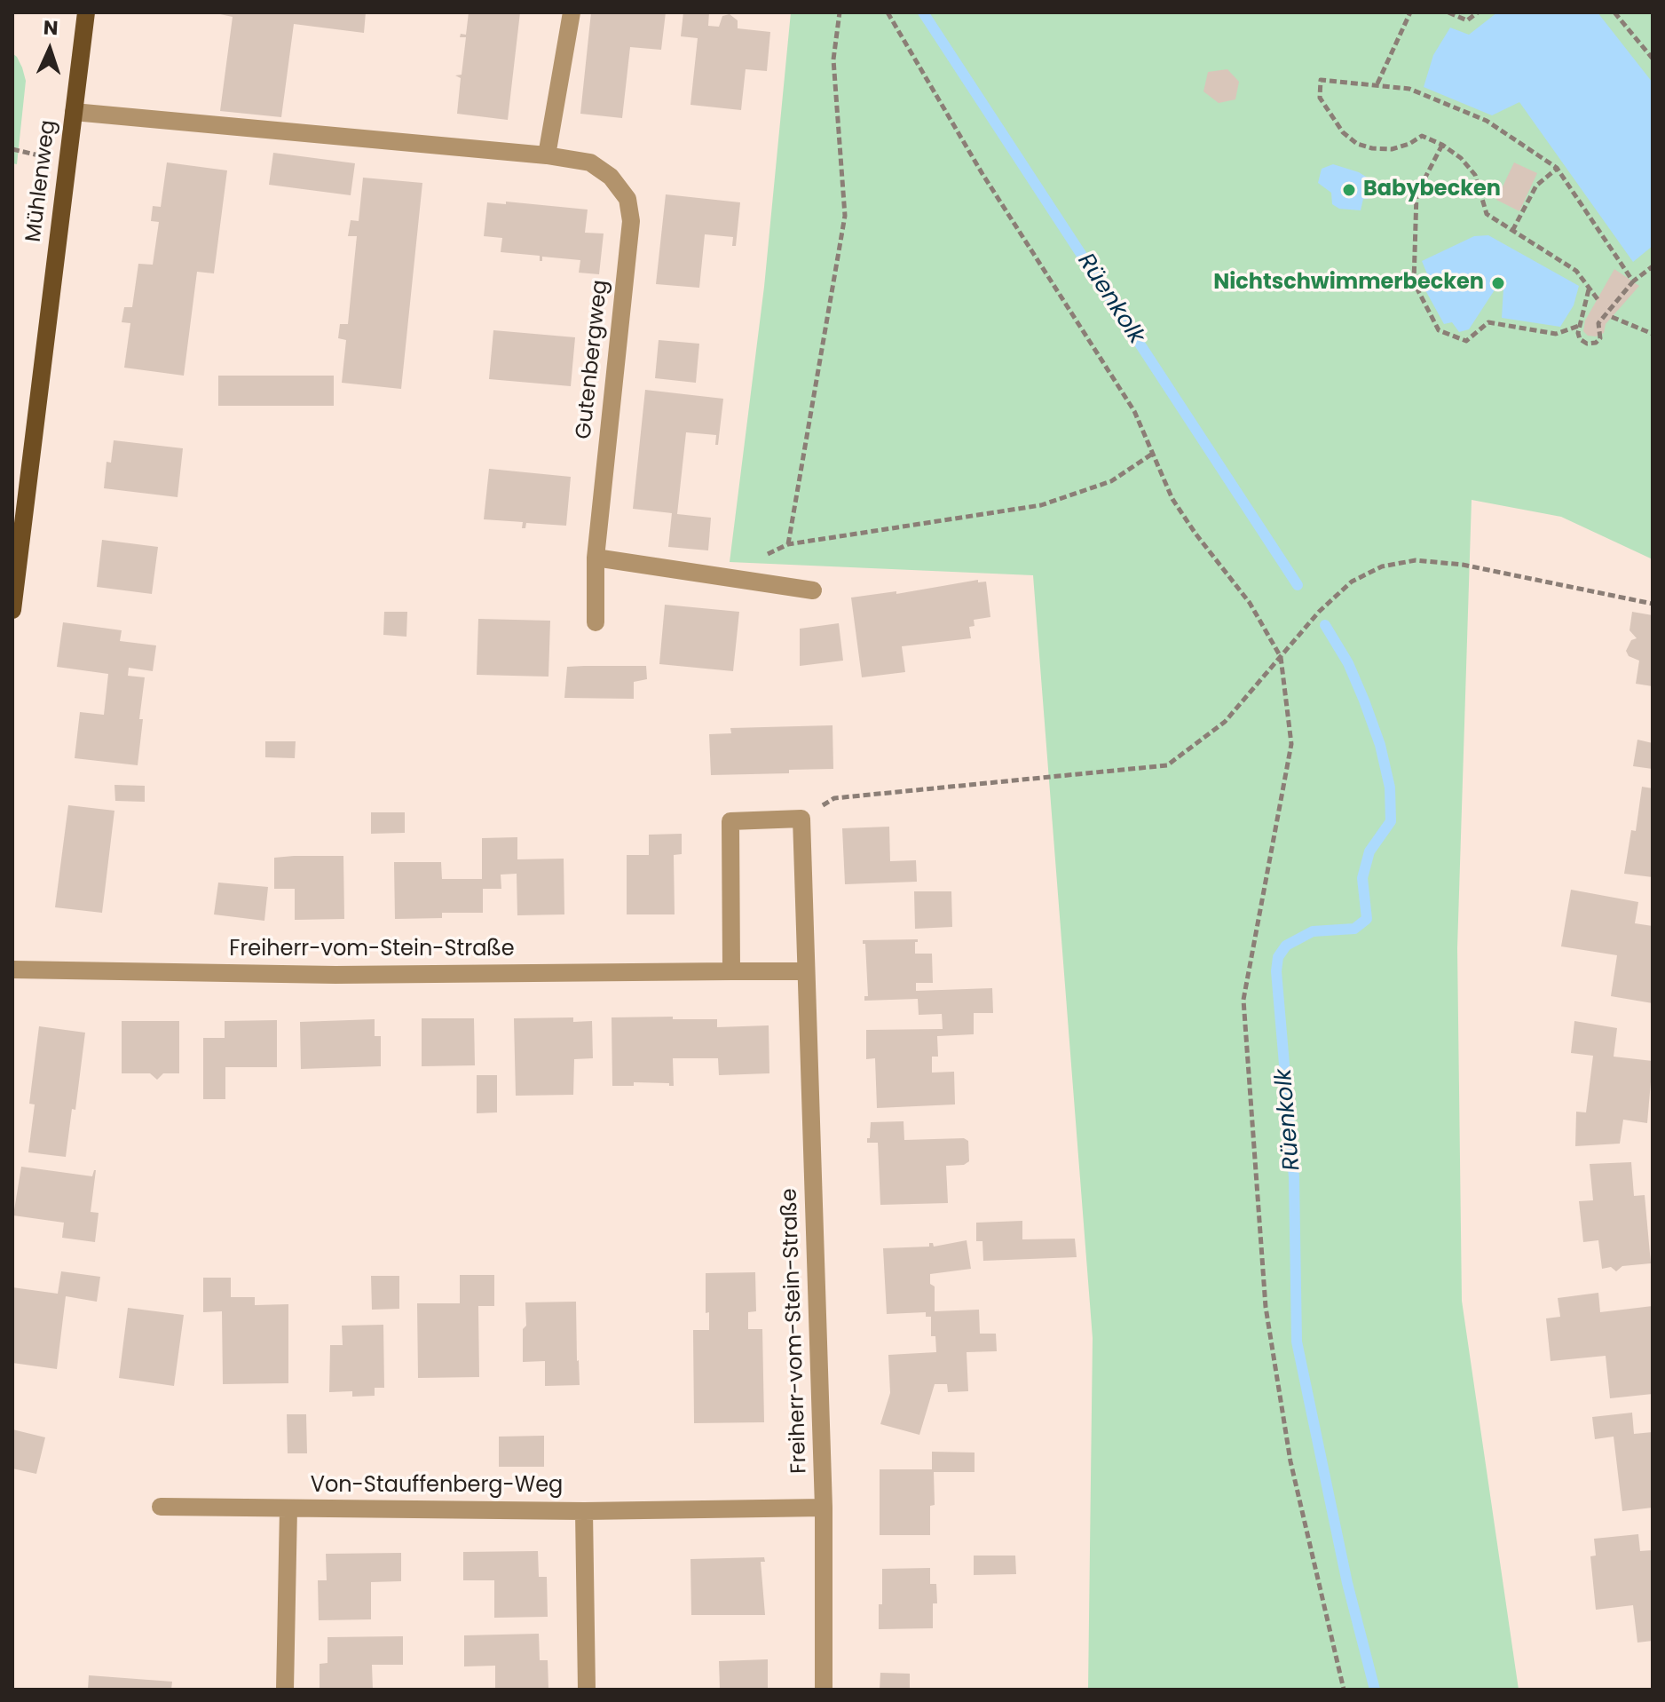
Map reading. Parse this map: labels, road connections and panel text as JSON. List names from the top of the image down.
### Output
{
  "streets": {
    "main road": ["Mühlenweg"],
    "street": ["Gutenbergweg", "Freiherr-vom-Stein-Straße", "Von-Stauffenberg-Weg"]
  },
  "crossings": [
    ["Mühlenweg", "Gutenbergweg"],
    ["Freiherr-vom-Stein-Straße", "Von-Stauffenberg-Weg"]
  ],
  "water": ["Rüenkolk"],
  "places": ["Babybecken", "Nichtschwimmerbecken"],
  "north": "top"
}
